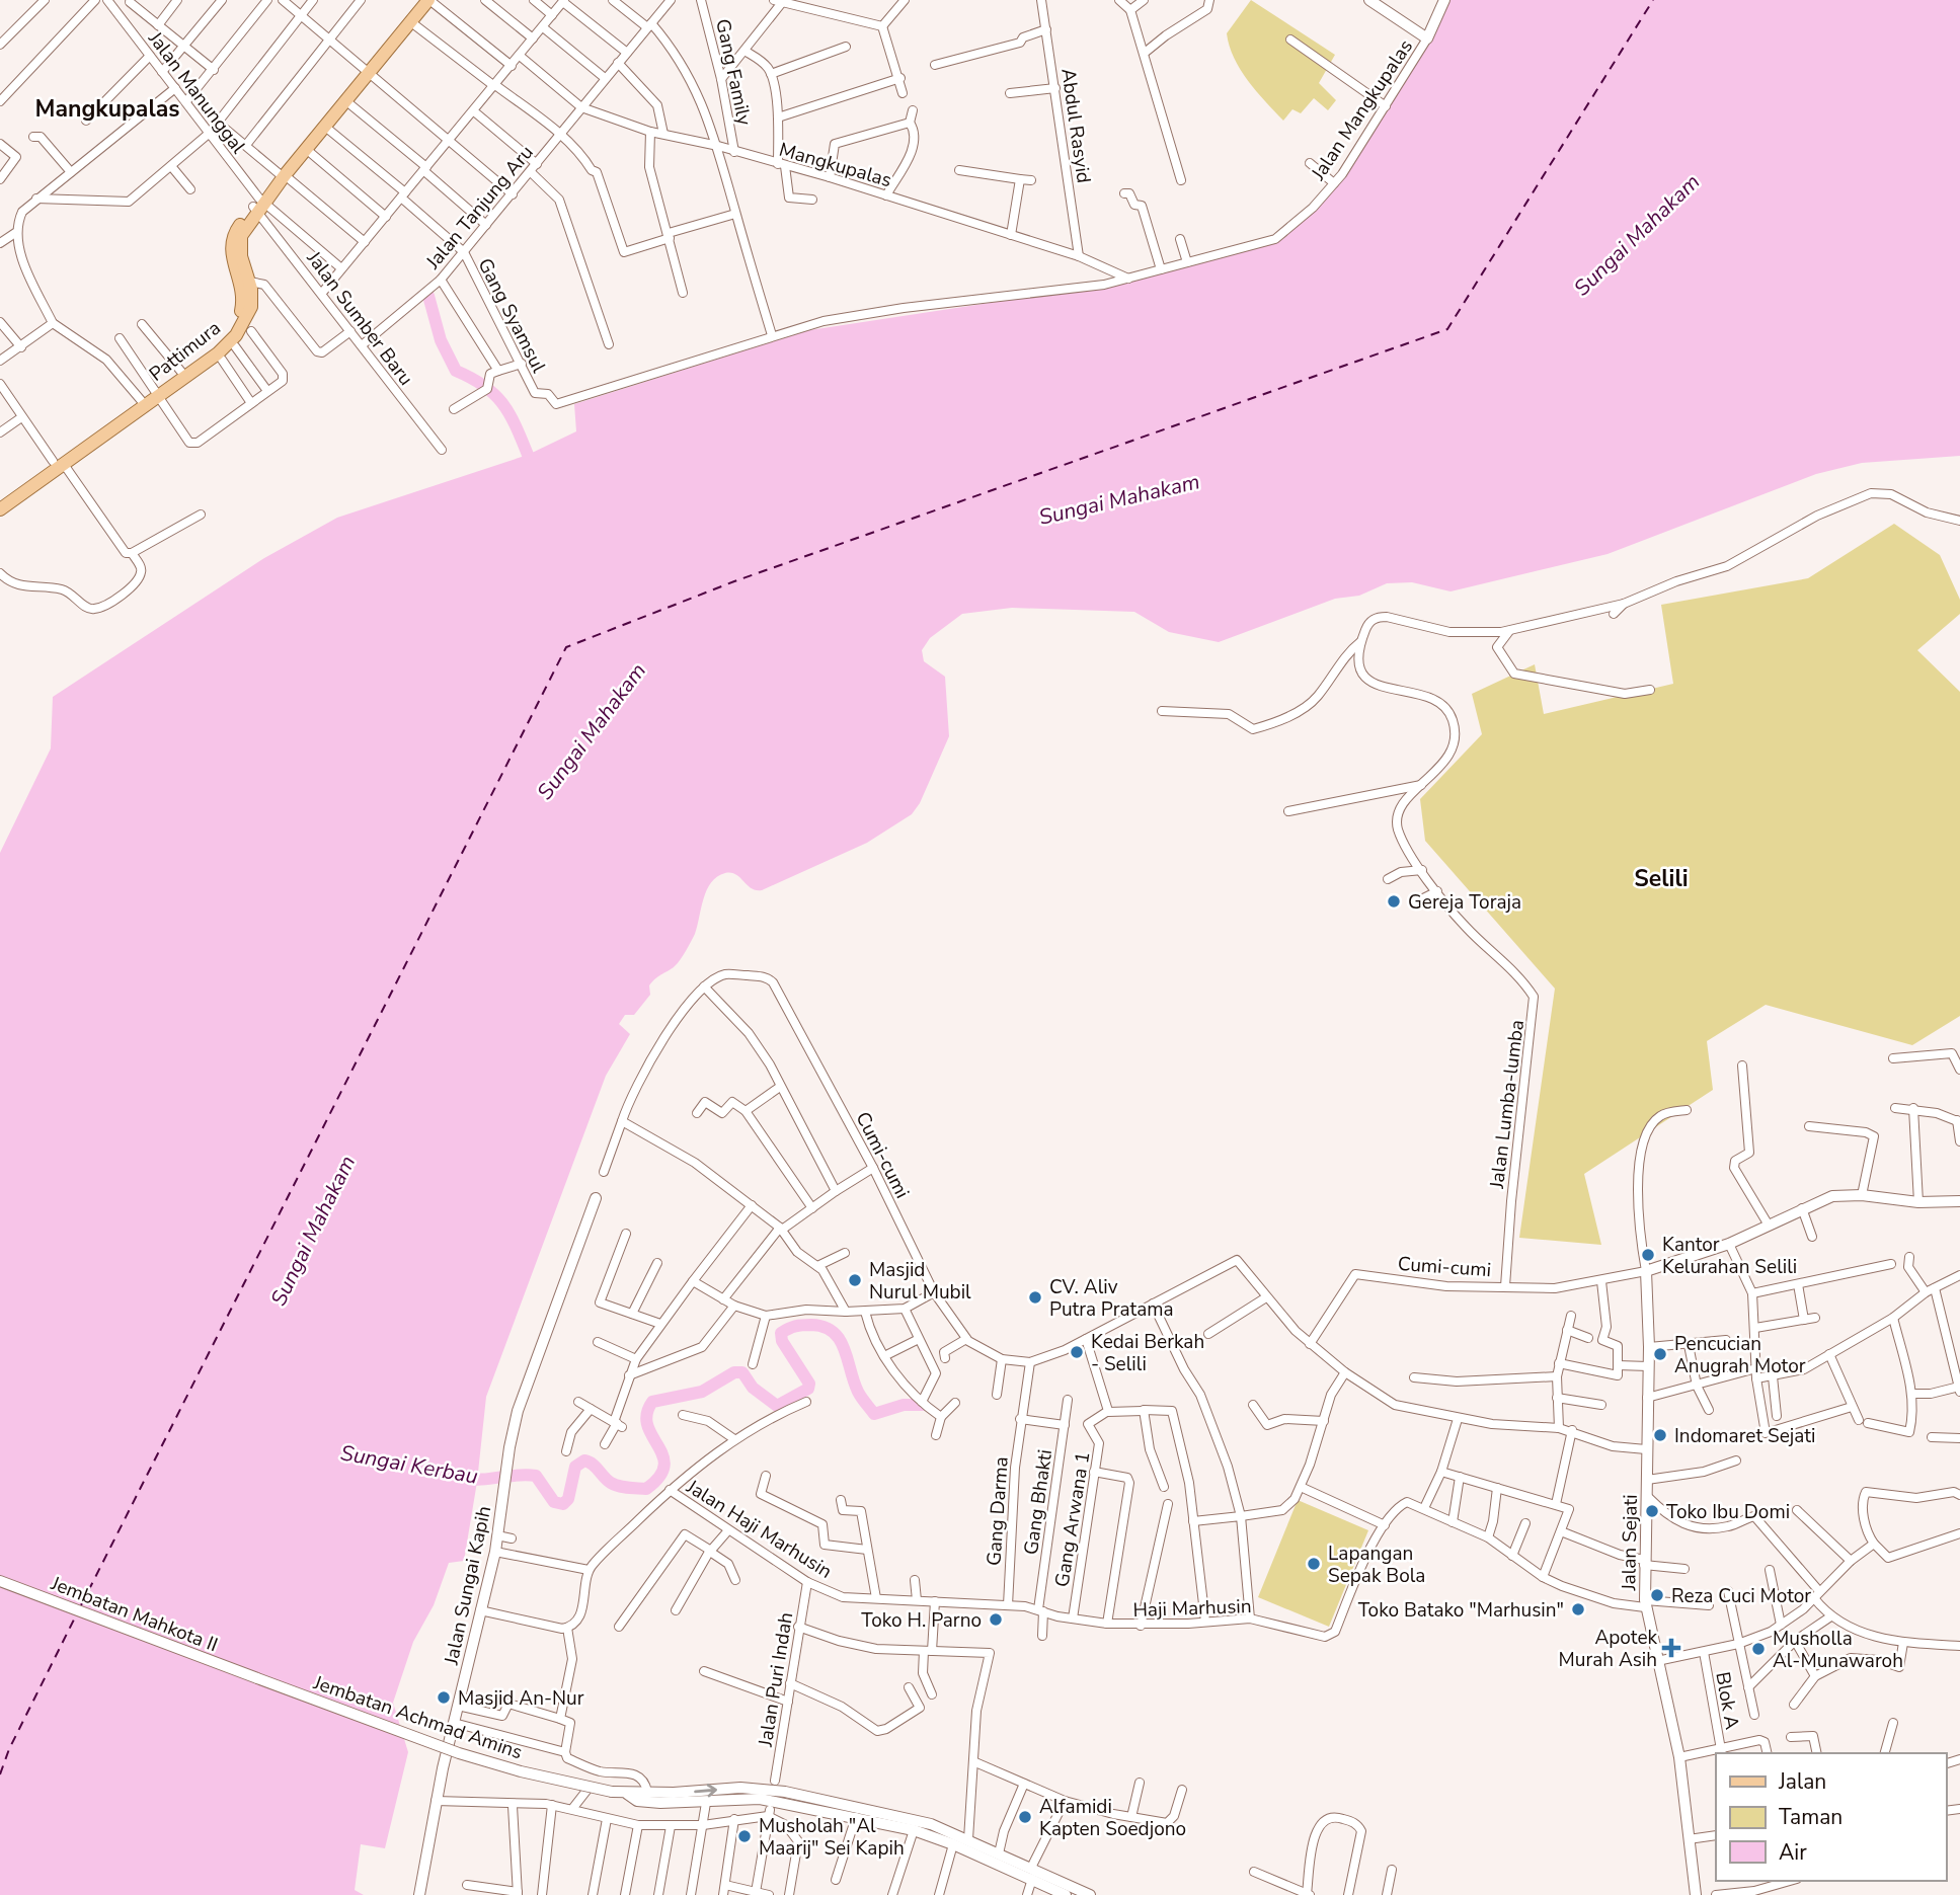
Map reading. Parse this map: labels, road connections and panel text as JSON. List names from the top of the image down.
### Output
{
  "streets": {
    "main road": [
      "Pattimura",
      "Jalan Sejati",
      "Jalan Sungai Kapih",
      "Jembatan Mahkota II",
      "Jembatan Achmad Amins"
    ],
    "street": [
      "Gang Family",
      "Jalan Manunggal",
      "Jalan Mangkupalas",
      "Abdul Rasyid",
      "Mangkupalas",
      "Jalan Tanjung Aru",
      "Gang Syamsul",
      "Jalan Sumber Baru",
      "Jalan Lumba-lumba",
      "Cumi-cumi",
      "Gang Bhakti",
      "Gang Darma",
      "Gang Arwana 1",
      "Jalan Haji Marhusin",
      "Haji Marhusin",
      "Jalan Puri Indah",
      "Blok A"
    ]
  },
  "crossings": [
    ["Gang Family", "Mangkupalas"],
    ["Jalan Manunggal", "Jalan Sumber Baru"],
    ["Jalan Manunggal", "Pattimura"],
    ["Jalan Mangkupalas", "Mangkupalas"],
    ["Jalan Mangkupalas", "Gang Syamsul"],
    ["Abdul Rasyid", "Mangkupalas"],
    ["Mangkupalas", "Jalan Tanjung Aru"],
    ["Jalan Tanjung Aru", "Gang Syamsul"],
    ["Jalan Tanjung Aru", "Jalan Sumber Baru"],
    ["Jalan Sumber Baru", "Pattimura"],
    ["Jalan Lumba-lumba", "Cumi-cumi"],
    ["Cumi-cumi", "Gang Darma"],
    ["Gang Bhakti", "Haji Marhusin"],
    ["Gang Darma", "Jalan Haji Marhusin"],
    ["Gang Darma", "Haji Marhusin"],
    ["Gang Arwana 1", "Haji Marhusin"],
    ["Jalan Haji Marhusin", "Haji Marhusin"],
    ["Jalan Haji Marhusin", "Jalan Puri Indah"],
    ["Jembatan Mahkota II", "Jembatan Achmad Amins"]
  ],
  "districts": ["Mangkupalas", "Selili"],
  "water": ["Sungai Mahakam", "Sungai Kerbau"],
  "places": {
    "other": [
      "Gereja Toraja",
      "Kantor Kelurahan Selili",
      "Masjid Nurul Mubil",
      "CV. Aliv Putra Pratama",
      "Kedai Berkah - Selili",
      "Pencucian Anugrah Motor",
      "Indomaret Sejati",
      "Toko Ibu Domi",
      "Lapangan Sepak Bola",
      "Reza Cuci Motor",
      "Toko Batako \"Marhusin\"",
      "Toko H. Parno",
      "Musholla Al-Munawaroh",
      "Masjid An-Nur",
      "Alfamidi Kapten Soedjono",
      "Musholah \"Al Maarij\" Sei Kapih"
    ],
    "health": ["Apotek Murah Asih"]
  },
  "legend": ["Jalan", "Taman", "Air"]
}
